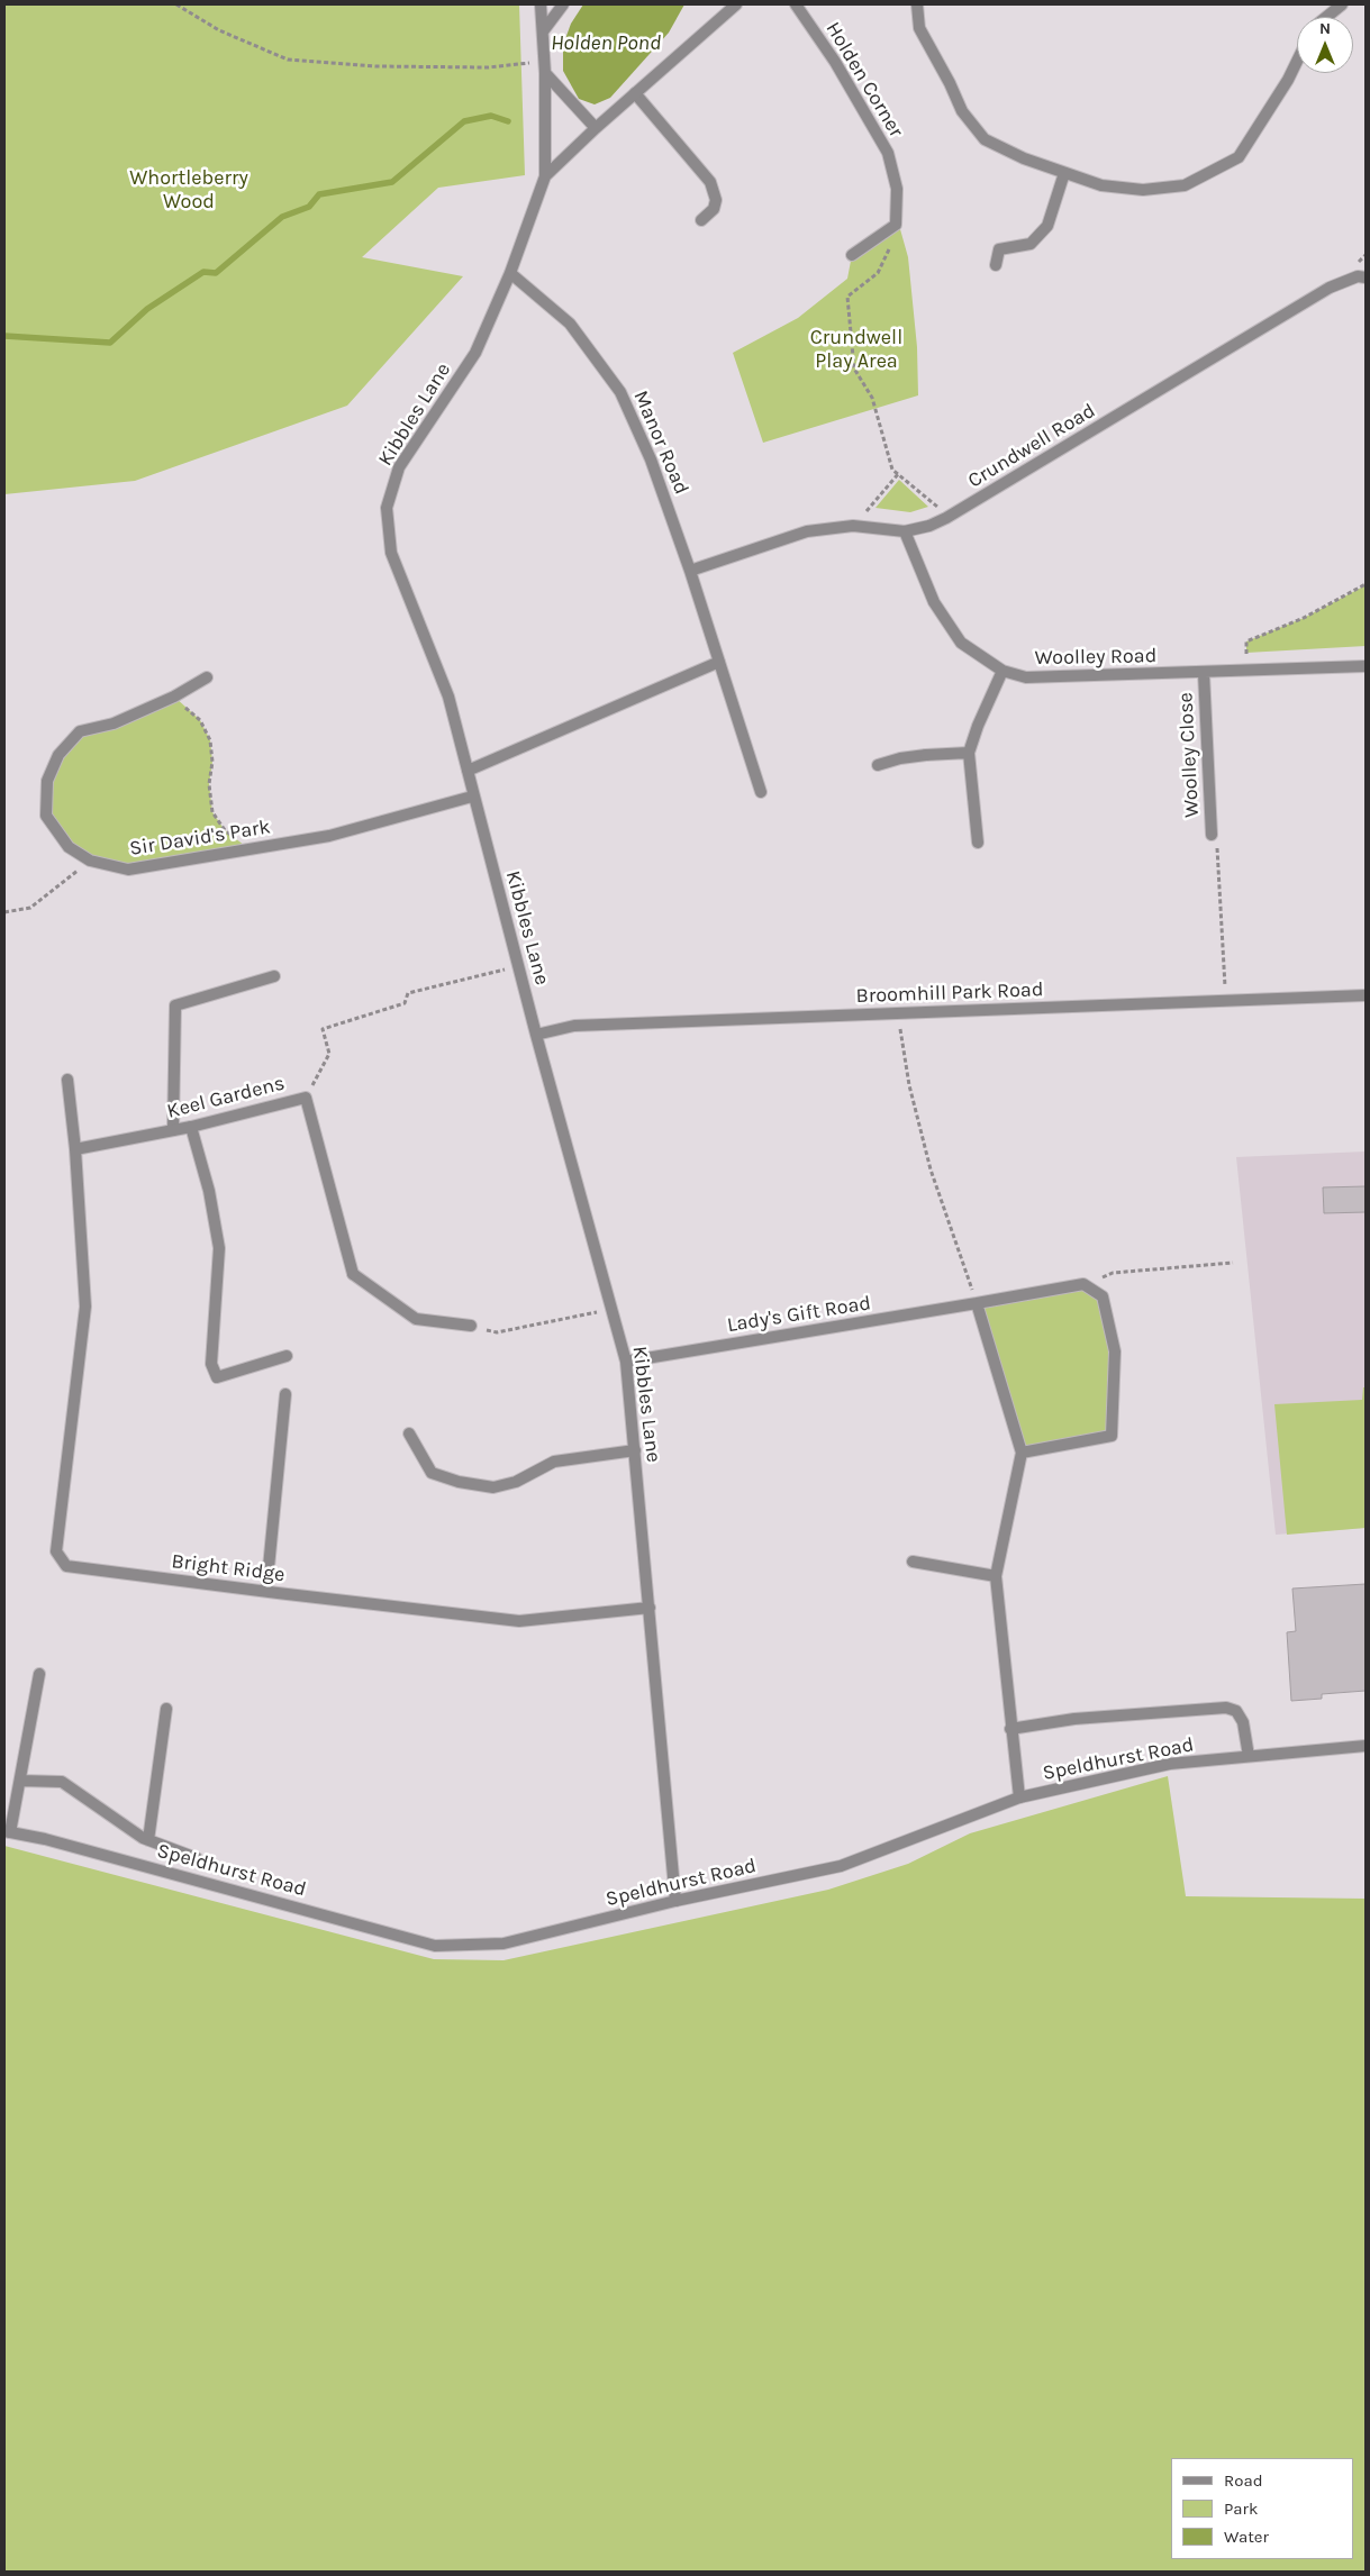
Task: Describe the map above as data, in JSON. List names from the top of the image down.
{
  "streets": {
    "street": [
      "Holden Corner",
      "Kibbles Lane",
      "Manor Road",
      "Crundwell Road",
      "Woolley Road",
      "Woolley Close",
      "Sir David's Park",
      "Broomhill Park Road",
      "Keel Gardens",
      "Lady's Gift Road",
      "Bright Ridge",
      "Speldhurst Road"
    ]
  },
  "crossings": [
    ["Kibbles Lane", "Manor Road"],
    ["Kibbles Lane", "Sir David's Park"],
    ["Kibbles Lane", "Broomhill Park Road"],
    ["Kibbles Lane", "Lady's Gift Road"],
    ["Kibbles Lane", "Bright Ridge"],
    ["Kibbles Lane", "Speldhurst Road"],
    ["Manor Road", "Crundwell Road"],
    ["Crundwell Road", "Woolley Road"],
    ["Woolley Road", "Woolley Close"],
    ["Keel Gardens", "Bright Ridge"]
  ],
  "water": ["Holden Pond"],
  "parks": ["Whortleberry Wood", "Crundwell Play Area"],
  "legend": ["Road", "Park", "Water"],
  "north": "top"
}
